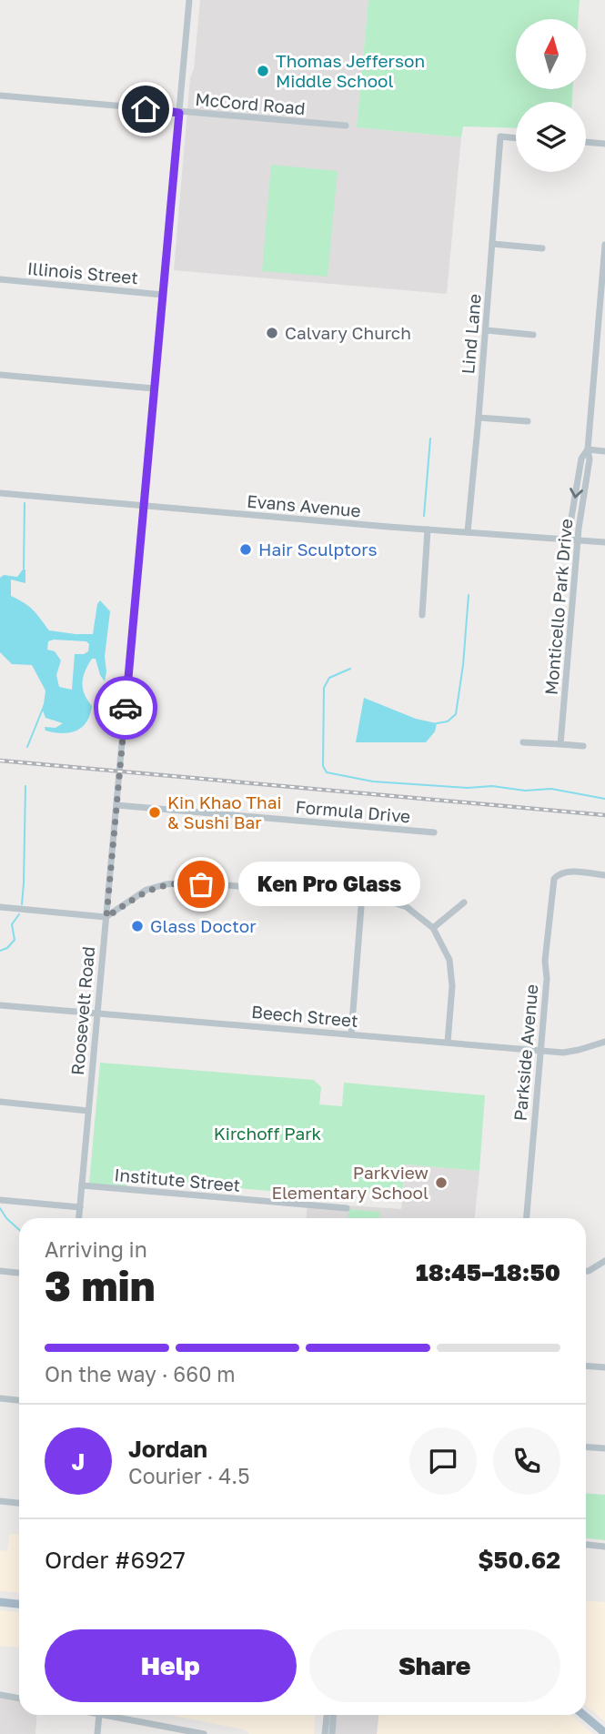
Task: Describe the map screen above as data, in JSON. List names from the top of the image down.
{
  "streets": {
    "street": [
      "McCord Road",
      "Illinois Street",
      "Lind Lane",
      "Evans Avenue",
      "Monticello Park Drive",
      "Formula Drive",
      "Roosevelt Road",
      "Beech Street",
      "Parkside Avenue",
      "Institute Street"
    ]
  },
  "crossings": [
    ["McCord Road", "Roosevelt Road"],
    ["Illinois Street", "Roosevelt Road"],
    ["Lind Lane", "Evans Avenue"],
    ["Evans Avenue", "Monticello Park Drive"],
    ["Evans Avenue", "Roosevelt Road"],
    ["Formula Drive", "Roosevelt Road"],
    ["Roosevelt Road", "Beech Street"],
    ["Roosevelt Road", "Institute Street"],
    ["Beech Street", "Parkside Avenue"]
  ],
  "parks": ["Kirchoff Park"],
  "places": [
    "Thomas Jefferson Middle School",
    "Calvary Church",
    "Hair Sculptors",
    "Kin Khao Thai & Sushi Bar",
    "Ken Pro Glass",
    "Glass Doctor",
    "Parkview Elementary School"
  ],
  "north": "top",
  "page": {
    "bubble": "Ken Pro Glass",
    "heading": ["3 min", "Arriving in", "18:45–18:50"],
    "panel": [
      "Jordan",
      "Courier · 4.5",
      "Order #6927",
      "$50.62"
    ],
    "bar": "On the way · 660 m",
    "round": "J",
    "buttons": ["Help", "Share"]
  }
}
